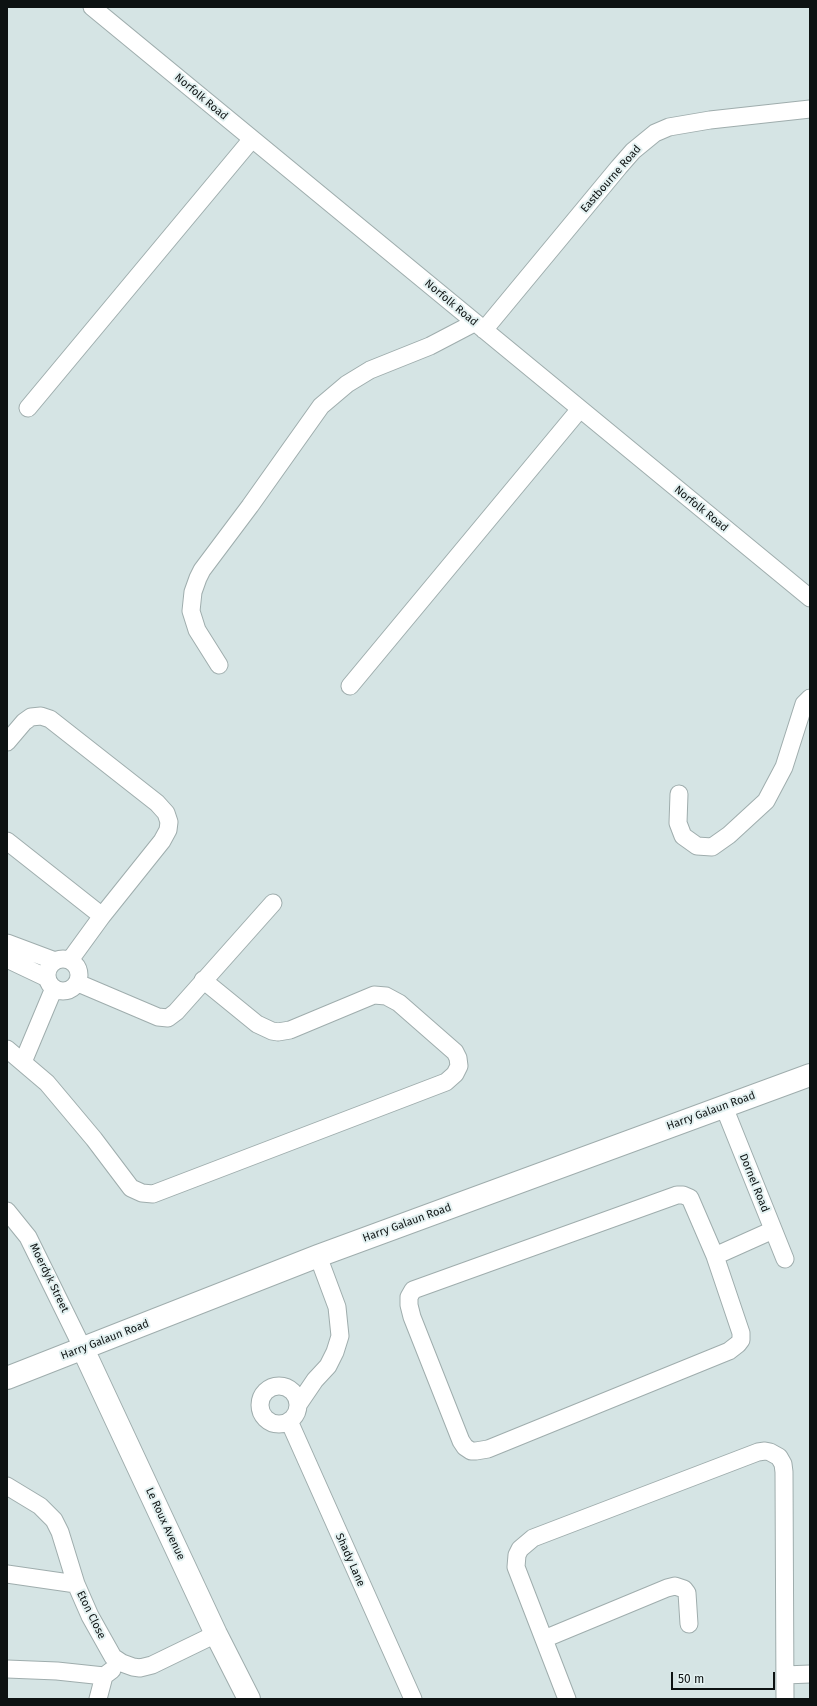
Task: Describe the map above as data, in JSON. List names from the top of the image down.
{
  "streets": {
    "main road": ["Harry Galaun Road", "Le Roux Avenue"],
    "street": [
      "Norfolk Road",
      "Eastbourne Road",
      "Dornel Road",
      "Moerdyk Street",
      "Shady Lane",
      "Eton Close"
    ]
  },
  "crossings": [
    ["Norfolk Road", "Eastbourne Road"],
    ["Harry Galaun Road", "Dornel Road"],
    ["Harry Galaun Road", "Moerdyk Street"],
    ["Harry Galaun Road", "Le Roux Avenue"],
    ["Moerdyk Street", "Le Roux Avenue"]
  ],
  "scale_bar": "50 m"
}
